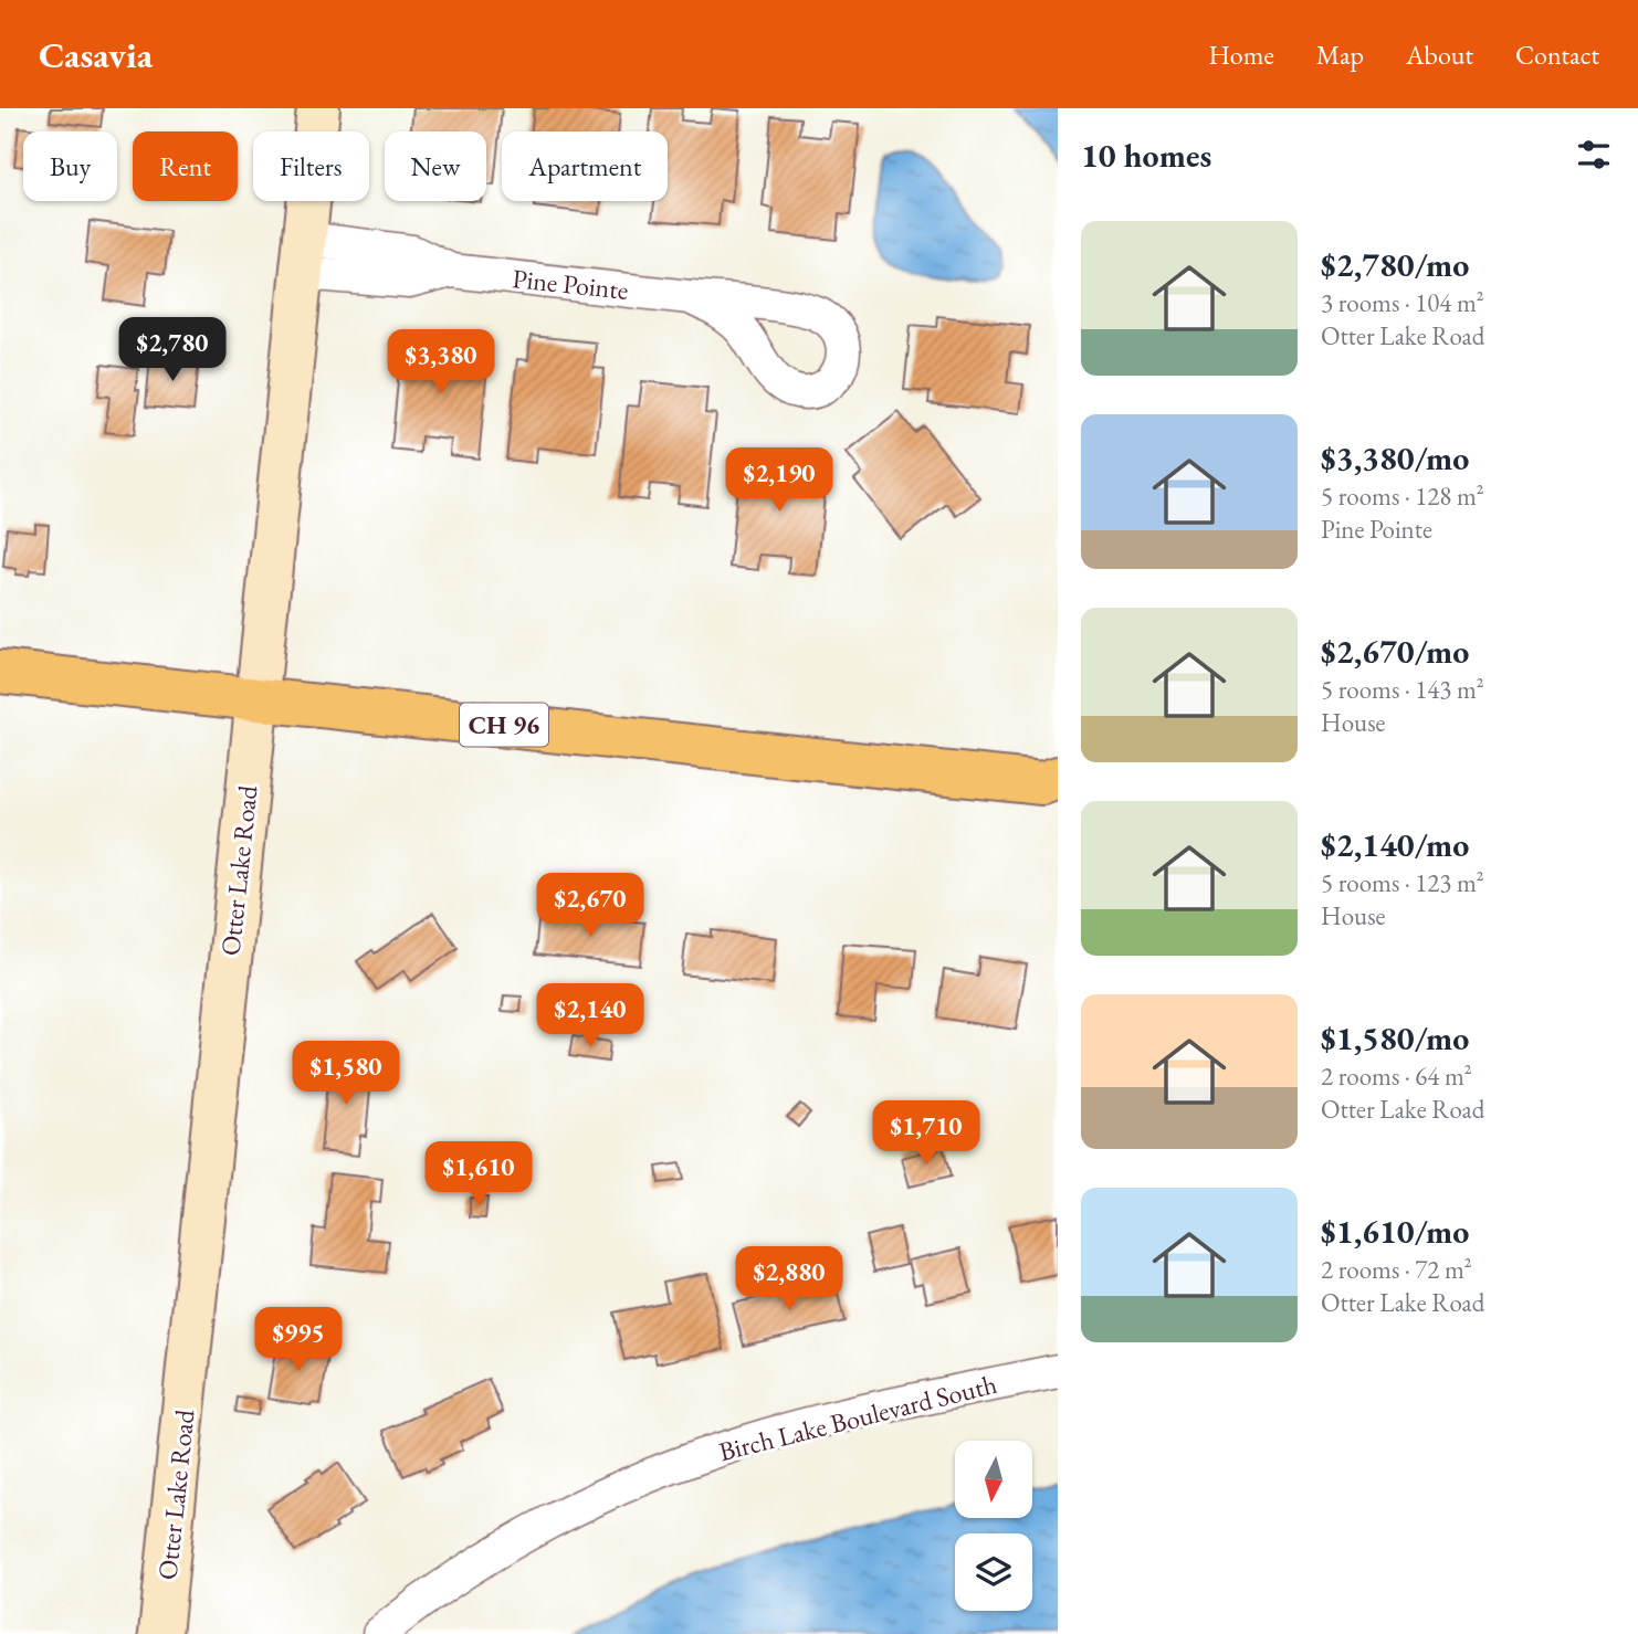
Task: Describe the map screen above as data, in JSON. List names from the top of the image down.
{
  "streets": {
    "main road": ["CH 96"],
    "street": ["Pine Pointe", "Otter Lake Road", "Birch Lake Boulevard South"]
  },
  "crossings": [
    ["Pine Pointe", "Otter Lake Road"],
    ["CH 96", "Otter Lake Road"]
  ],
  "north": "bottom",
  "page": {
    "header": "Casavia",
    "nav": [
      "Home",
      "Map",
      "About",
      "Contact"
    ],
    "heading": "10 homes",
    "chip": [
      "Buy",
      "Rent",
      "Filters",
      "New",
      "Apartment"
    ],
    "list": [
      {
        "name": "$2,780/mo",
        "note": "3 rooms · 104 m² · Otter Lake Road"
      },
      {
        "name": "$3,380/mo",
        "note": "5 rooms · 128 m² · Pine Pointe"
      },
      {
        "name": "$2,670/mo",
        "note": "5 rooms · 143 m² · House"
      },
      {
        "name": "$2,140/mo",
        "note": "5 rooms · 123 m² · House"
      },
      {
        "name": "$1,580/mo",
        "note": "2 rooms · 64 m² · Otter Lake Road"
      },
      {
        "name": "$1,610/mo",
        "note": "2 rooms · 72 m² · Otter Lake Road"
      }
    ],
    "price": [
      "$2,780",
      "$3,380",
      "$2,190",
      "$2,670",
      "$2,140",
      "$1,580",
      "$1,710",
      "$1,610",
      "$2,880",
      "$995"
    ]
  }
}
